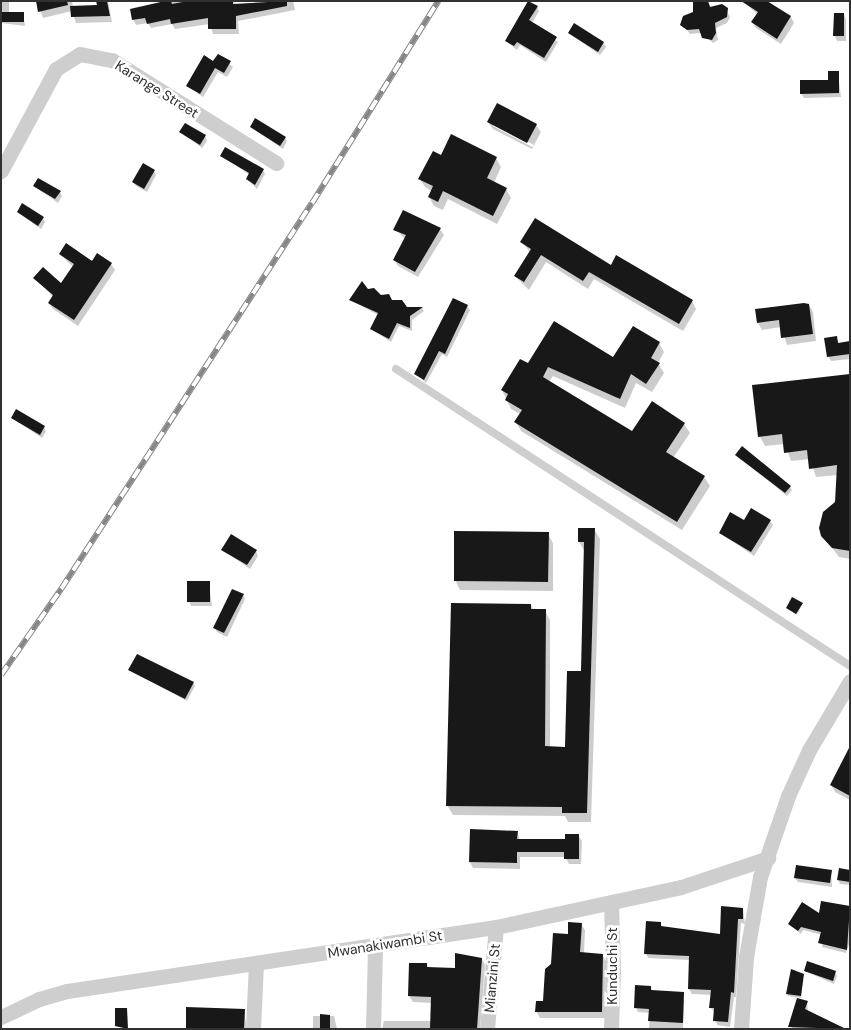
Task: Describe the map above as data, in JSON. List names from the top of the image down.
{
  "streets": {
    "street": [
      "Karange Street",
      "Mwanakiwambi St",
      "Kunduchi St",
      "Mianzini St"
    ]
  },
  "crossings": [
    ["Mwanakiwambi St", "Kunduchi St"],
    ["Mwanakiwambi St", "Mianzini St"]
  ]
}
